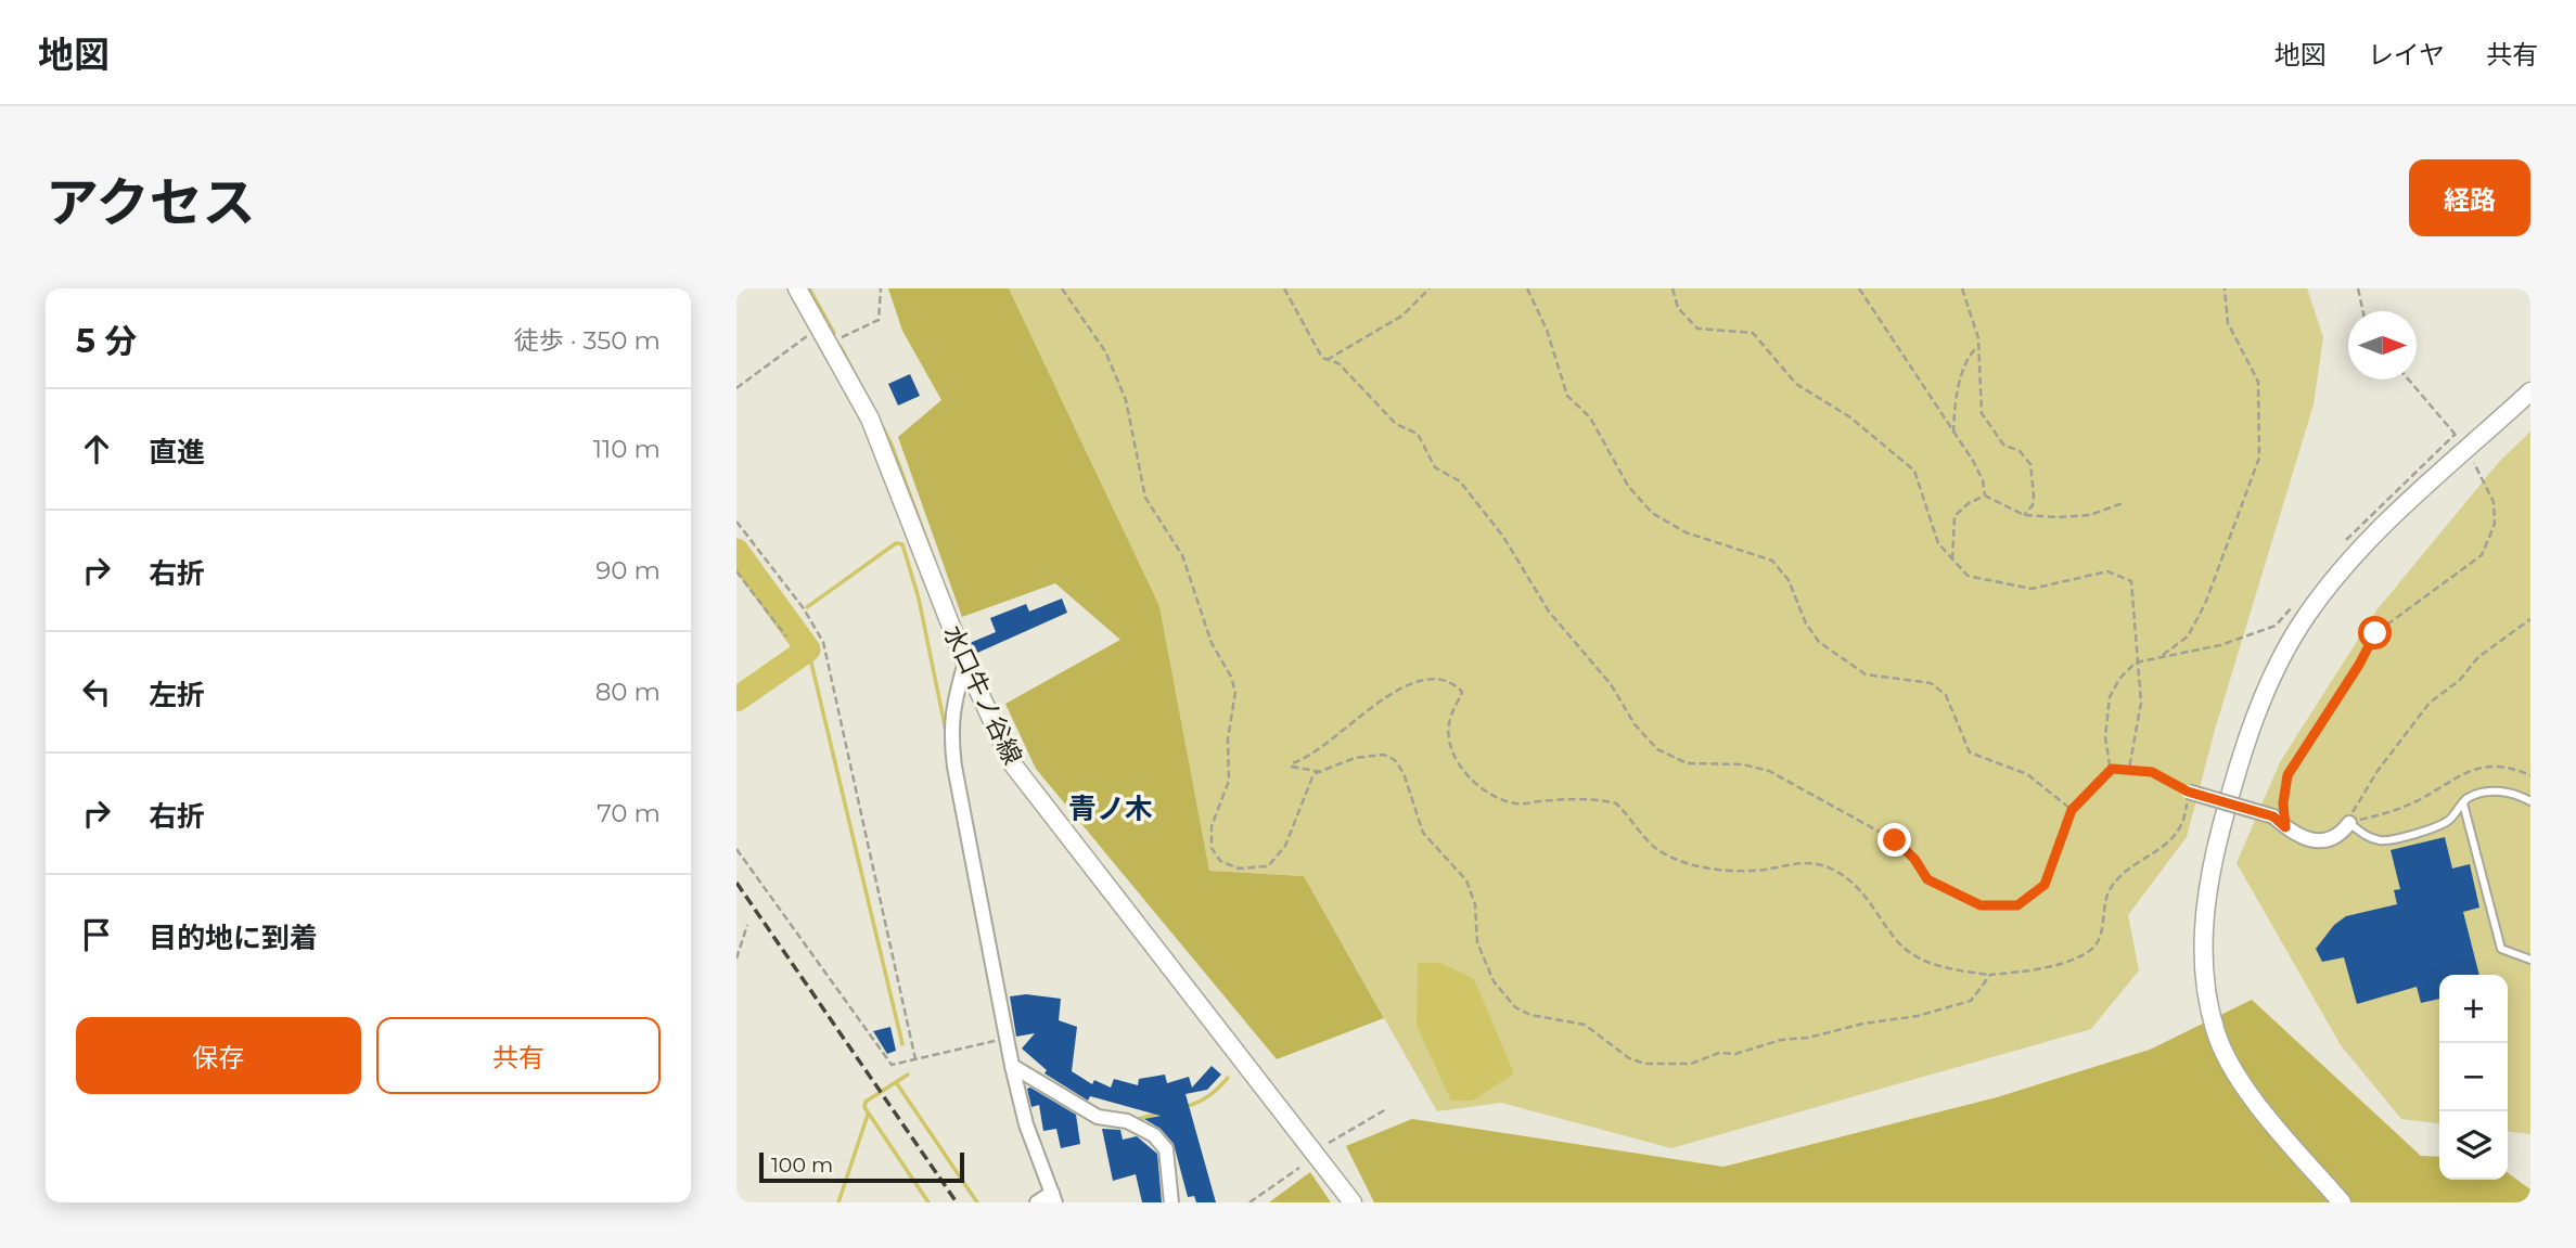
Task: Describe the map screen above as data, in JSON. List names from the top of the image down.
{
  "streets": {
    "main road": ["水口牛ノ谷線"]
  },
  "districts": ["青ノ木"],
  "scale_bar": "100 m",
  "north": "right",
  "page": {
    "header": "地図",
    "nav": ["地図", "レイヤ", "共有"],
    "title": "アクセス",
    "buttons": [
      "経路",
      ["保存", "共有"]
    ],
    "heading": ["5 分", "徒歩 · 350 m"],
    "list": [
      ["直進", "110 m"],
      ["右折", "90 m"],
      ["左折", "80 m"],
      ["右折", "70 m"],
      "目的地に到着"
    ],
    "map_buttons": ["+", "−"],
    "scale": "100 m"
  }
}
